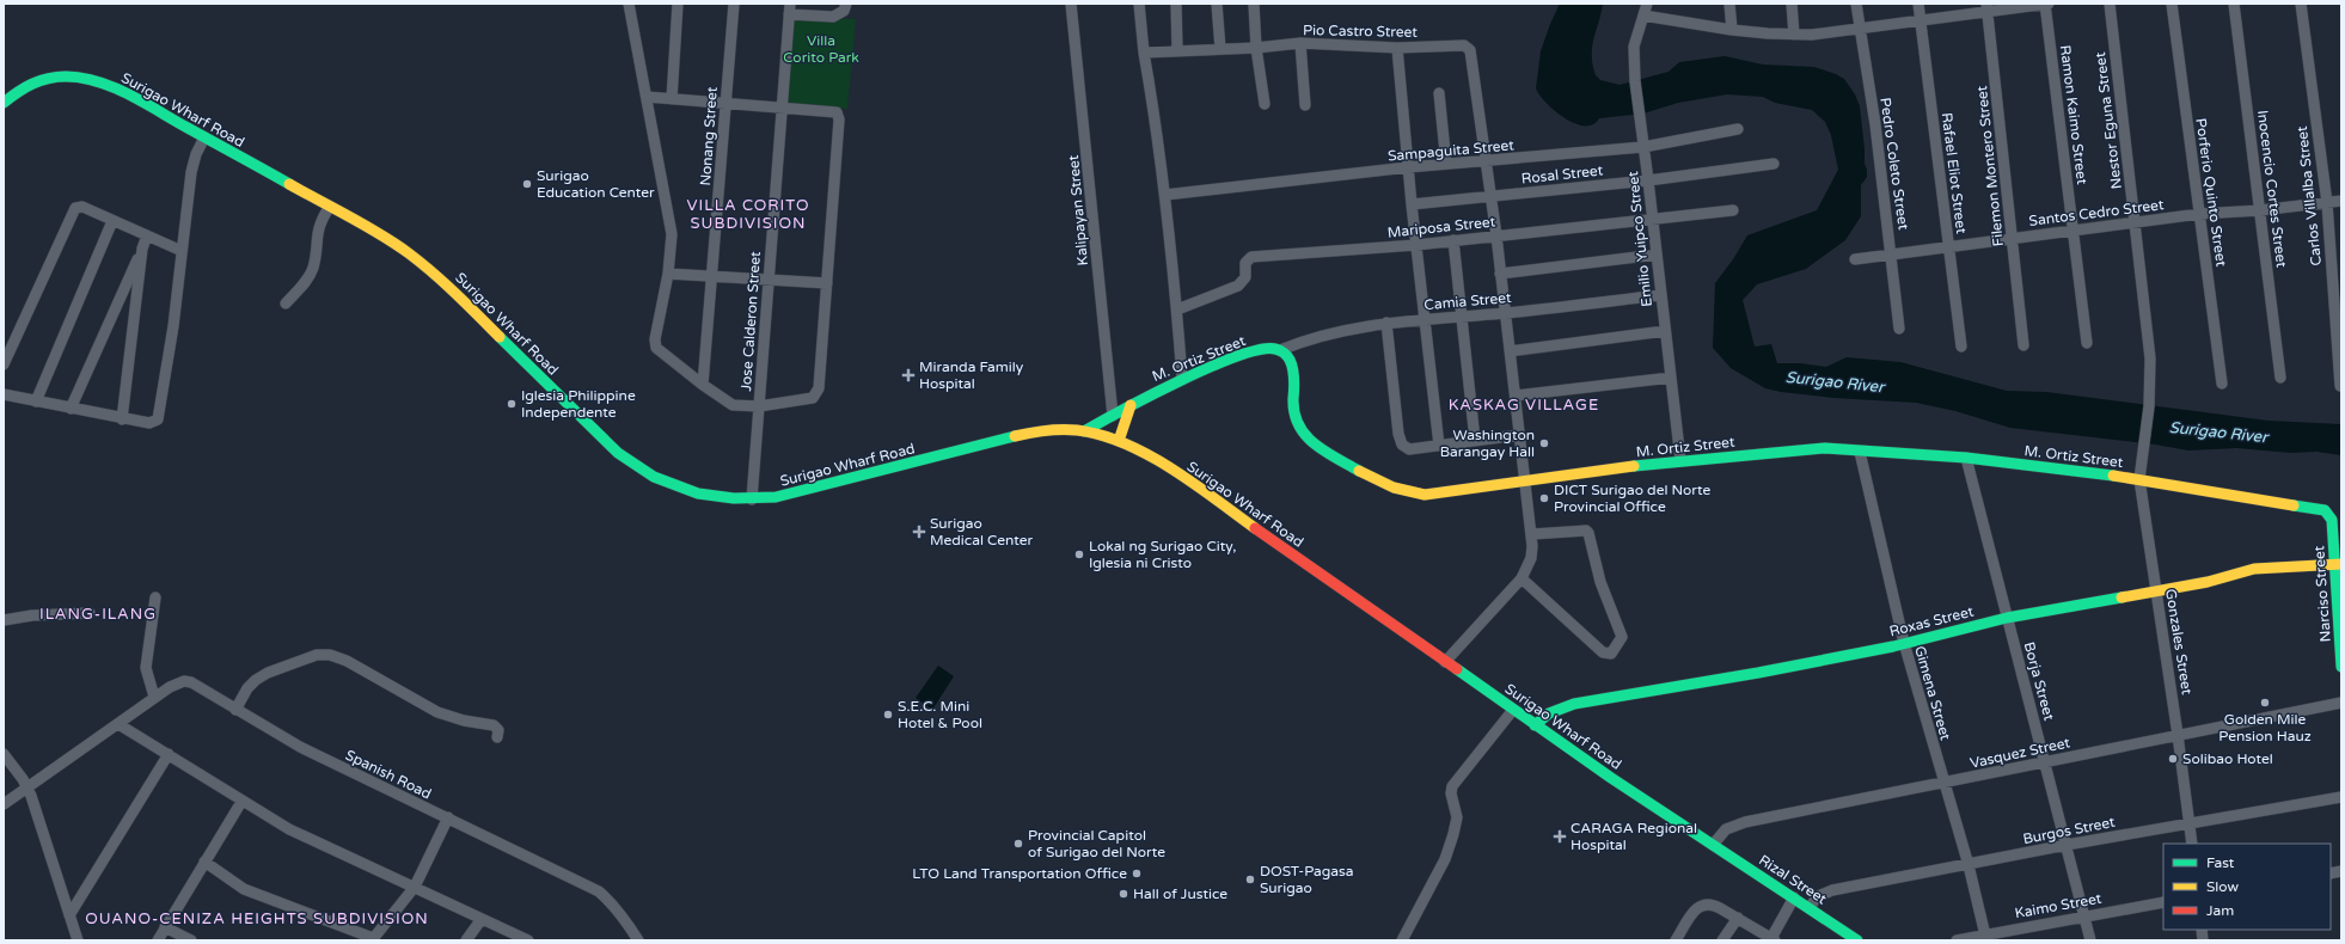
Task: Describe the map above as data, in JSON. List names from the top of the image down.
{
  "streets": {
    "street": [
      "Pio Castro Street",
      "Surigao Wharf Road",
      "Ramon Kaimo Street",
      "Nestor Eguna Street",
      "Nonang Street",
      "Sampaguita Street",
      "Pedro Coleto Street",
      "Filemon Montero Street",
      "Rafael Eliot Street",
      "Rosal Street",
      "Inocencio Cortes Street",
      "Porferio Quinto Street",
      "Carlos Villalba Street",
      "Kalipayan Street",
      "Santos Cedro Street",
      "Mariposa Street",
      "Emilio Yuipco Street",
      "Camia Street",
      "Jose Calderon Street",
      "M. Ortiz Street",
      "Narciso Street",
      "Roxas Street",
      "Gonzales Street",
      "Borja Street",
      "Gimena Street",
      "Vasquez Street",
      "Spanish Road",
      "Burgos Street",
      "Rizal Street",
      "Kaimo Street"
    ]
  },
  "crossings": [
    ["Pio Castro Street", "Surigao Wharf Road"],
    ["Pio Castro Street", "Sampaguita Street"],
    ["Pio Castro Street", "Rosal Street"],
    ["Pio Castro Street", "Mariposa Street"],
    ["Pio Castro Street", "Camia Street"],
    ["Pio Castro Street", "M. Ortiz Street"],
    ["Surigao Wharf Road", "Jose Calderon Street"],
    ["Surigao Wharf Road", "M. Ortiz Street"],
    ["Surigao Wharf Road", "Roxas Street"],
    ["Surigao Wharf Road", "Vasquez Street"],
    ["Surigao Wharf Road", "Rizal Street"],
    ["Ramon Kaimo Street", "Santos Cedro Street"],
    ["Nestor Eguna Street", "Santos Cedro Street"],
    ["Nestor Eguna Street", "Gonzales Street"],
    ["Sampaguita Street", "Emilio Yuipco Street"],
    ["Pedro Coleto Street", "Santos Cedro Street"],
    ["Filemon Montero Street", "Santos Cedro Street"],
    ["Rafael Eliot Street", "Santos Cedro Street"],
    ["Rosal Street", "Emilio Yuipco Street"],
    ["Inocencio Cortes Street", "Santos Cedro Street"],
    ["Porferio Quinto Street", "Santos Cedro Street"],
    ["Carlos Villalba Street", "Santos Cedro Street"],
    ["Kalipayan Street", "M. Ortiz Street"],
    ["Mariposa Street", "Emilio Yuipco Street"],
    ["Emilio Yuipco Street", "Camia Street"],
    ["Emilio Yuipco Street", "M. Ortiz Street"],
    ["Camia Street", "M. Ortiz Street"],
    ["M. Ortiz Street", "Narciso Street"],
    ["M. Ortiz Street", "Gonzales Street"],
    ["M. Ortiz Street", "Borja Street"],
    ["M. Ortiz Street", "Gimena Street"],
    ["Narciso Street", "Roxas Street"],
    ["Roxas Street", "Gonzales Street"],
    ["Roxas Street", "Borja Street"],
    ["Roxas Street", "Gimena Street"],
    ["Gonzales Street", "Vasquez Street"],
    ["Gonzales Street", "Burgos Street"],
    ["Borja Street", "Vasquez Street"],
    ["Borja Street", "Burgos Street"],
    ["Borja Street", "Kaimo Street"],
    ["Gimena Street", "Vasquez Street"],
    ["Gimena Street", "Burgos Street"],
    ["Gimena Street", "Kaimo Street"],
    ["Vasquez Street", "Rizal Street"],
    ["Burgos Street", "Rizal Street"]
  ],
  "districts": [
    "VILLA CORITO SUBDIVISION",
    "KASKAG VILLAGE",
    "ILANG-ILANG",
    "OUANO-CENIZA HEIGHTS SUBDIVISION"
  ],
  "water": ["Surigao River"],
  "parks": ["Villa Corito Park"],
  "places": {
    "other": [
      "Surigao Education Center",
      "Iglesia Philippine Independente",
      "Washington Barangay Hall",
      "DICT Surigao del Norte Provincial Office",
      "Lokal ng Surigao City, Iglesia ni Cristo",
      "Golden Mile Pension Hauz",
      "S.E.C. Mini Hotel & Pool",
      "Solibao Hotel",
      "Provincial Capitol of Surigao del Norte",
      "LTO Land Transportation Office",
      "DOST-Pagasa Surigao",
      "Hall of Justice"
    ],
    "health": ["Miranda Family Hospital", "Surigao Medical Center", "CARAGA Regional Hospital"]
  },
  "legend": ["Fast", "Slow", "Jam"]
}
